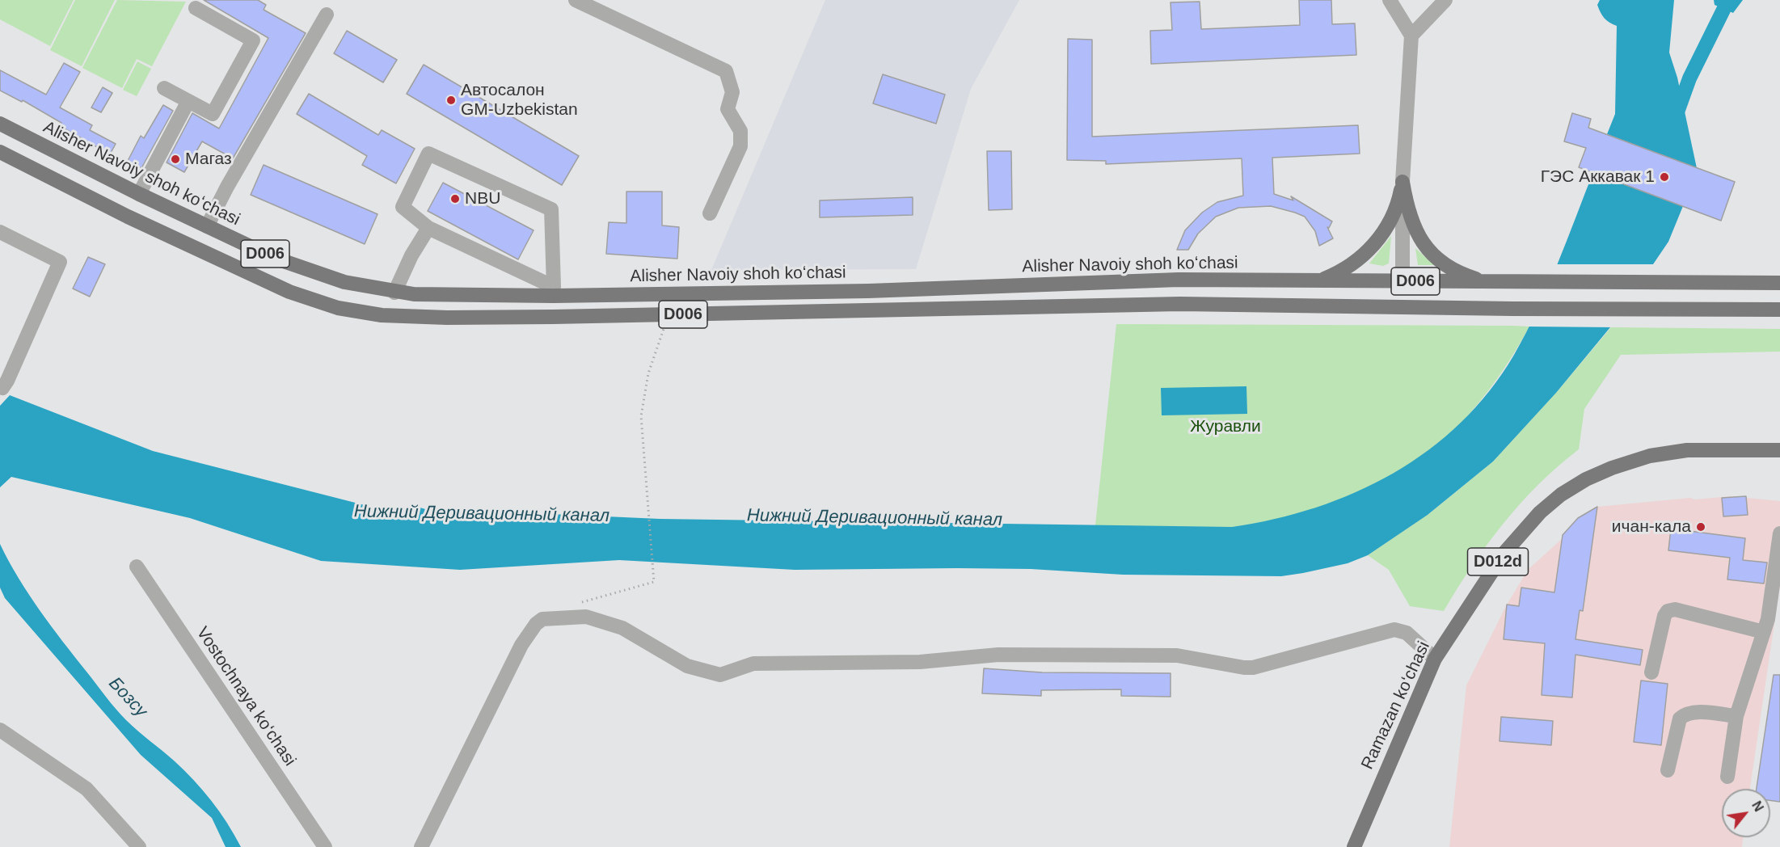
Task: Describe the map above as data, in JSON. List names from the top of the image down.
{
  "streets": {
    "main road": [
      "Alisher Navoiy shoh koʻchasi",
      "D006",
      "D012d",
      "Ramazan ko‘chasi"
    ],
    "street": ["Vostochnaya ko‘chasi"]
  },
  "crossings": [
    ["D012d", "Ramazan ko‘chasi"]
  ],
  "water": ["Нижний Деривационный канал", "Бозсу"],
  "parks": ["Журавли"],
  "places": [
    "Автосалон GM-Uzbekistan",
    "Магаз",
    "ГЭС Аккавак 1",
    "NBU",
    "ичан-кала"
  ],
  "north": "top right"
}
